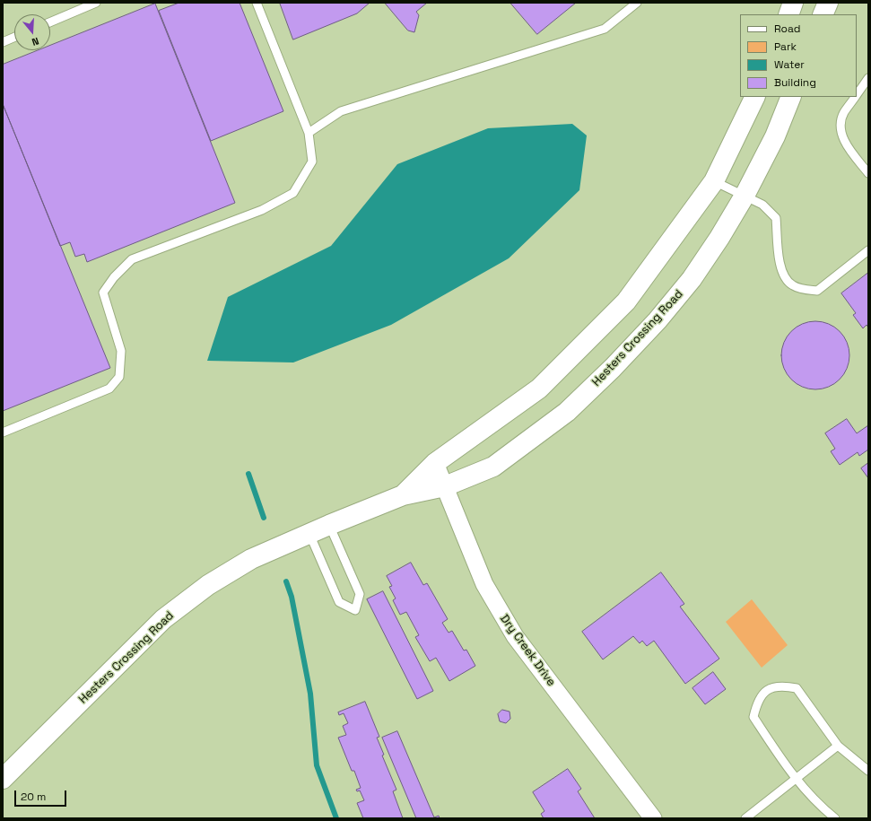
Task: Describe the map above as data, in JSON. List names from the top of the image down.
{
  "streets": {
    "street": ["Hesters Crossing Road", "Dry Creek Drive"]
  },
  "crossings": [
    ["Hesters Crossing Road", "Dry Creek Drive"]
  ],
  "legend": [
    "Road",
    "Park",
    "Water",
    "Building"
  ],
  "scale_bar": "20 m",
  "north": "bottom"
}
